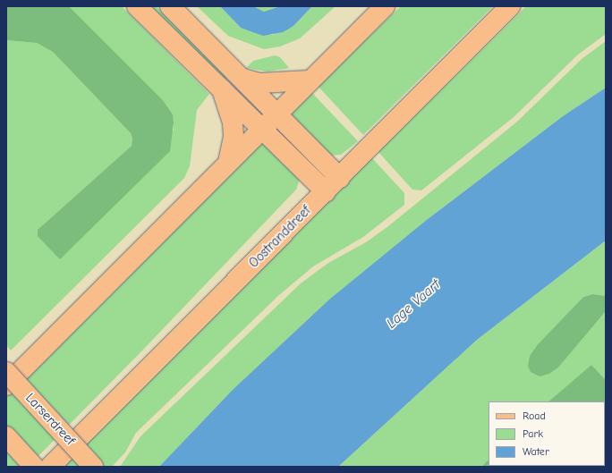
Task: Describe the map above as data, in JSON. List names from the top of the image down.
{
  "streets": {
    "main road": ["Oostranddreef", "Larserdreef"]
  },
  "water": ["Lage Vaart"],
  "legend": ["Road", "Park", "Water"]
}
